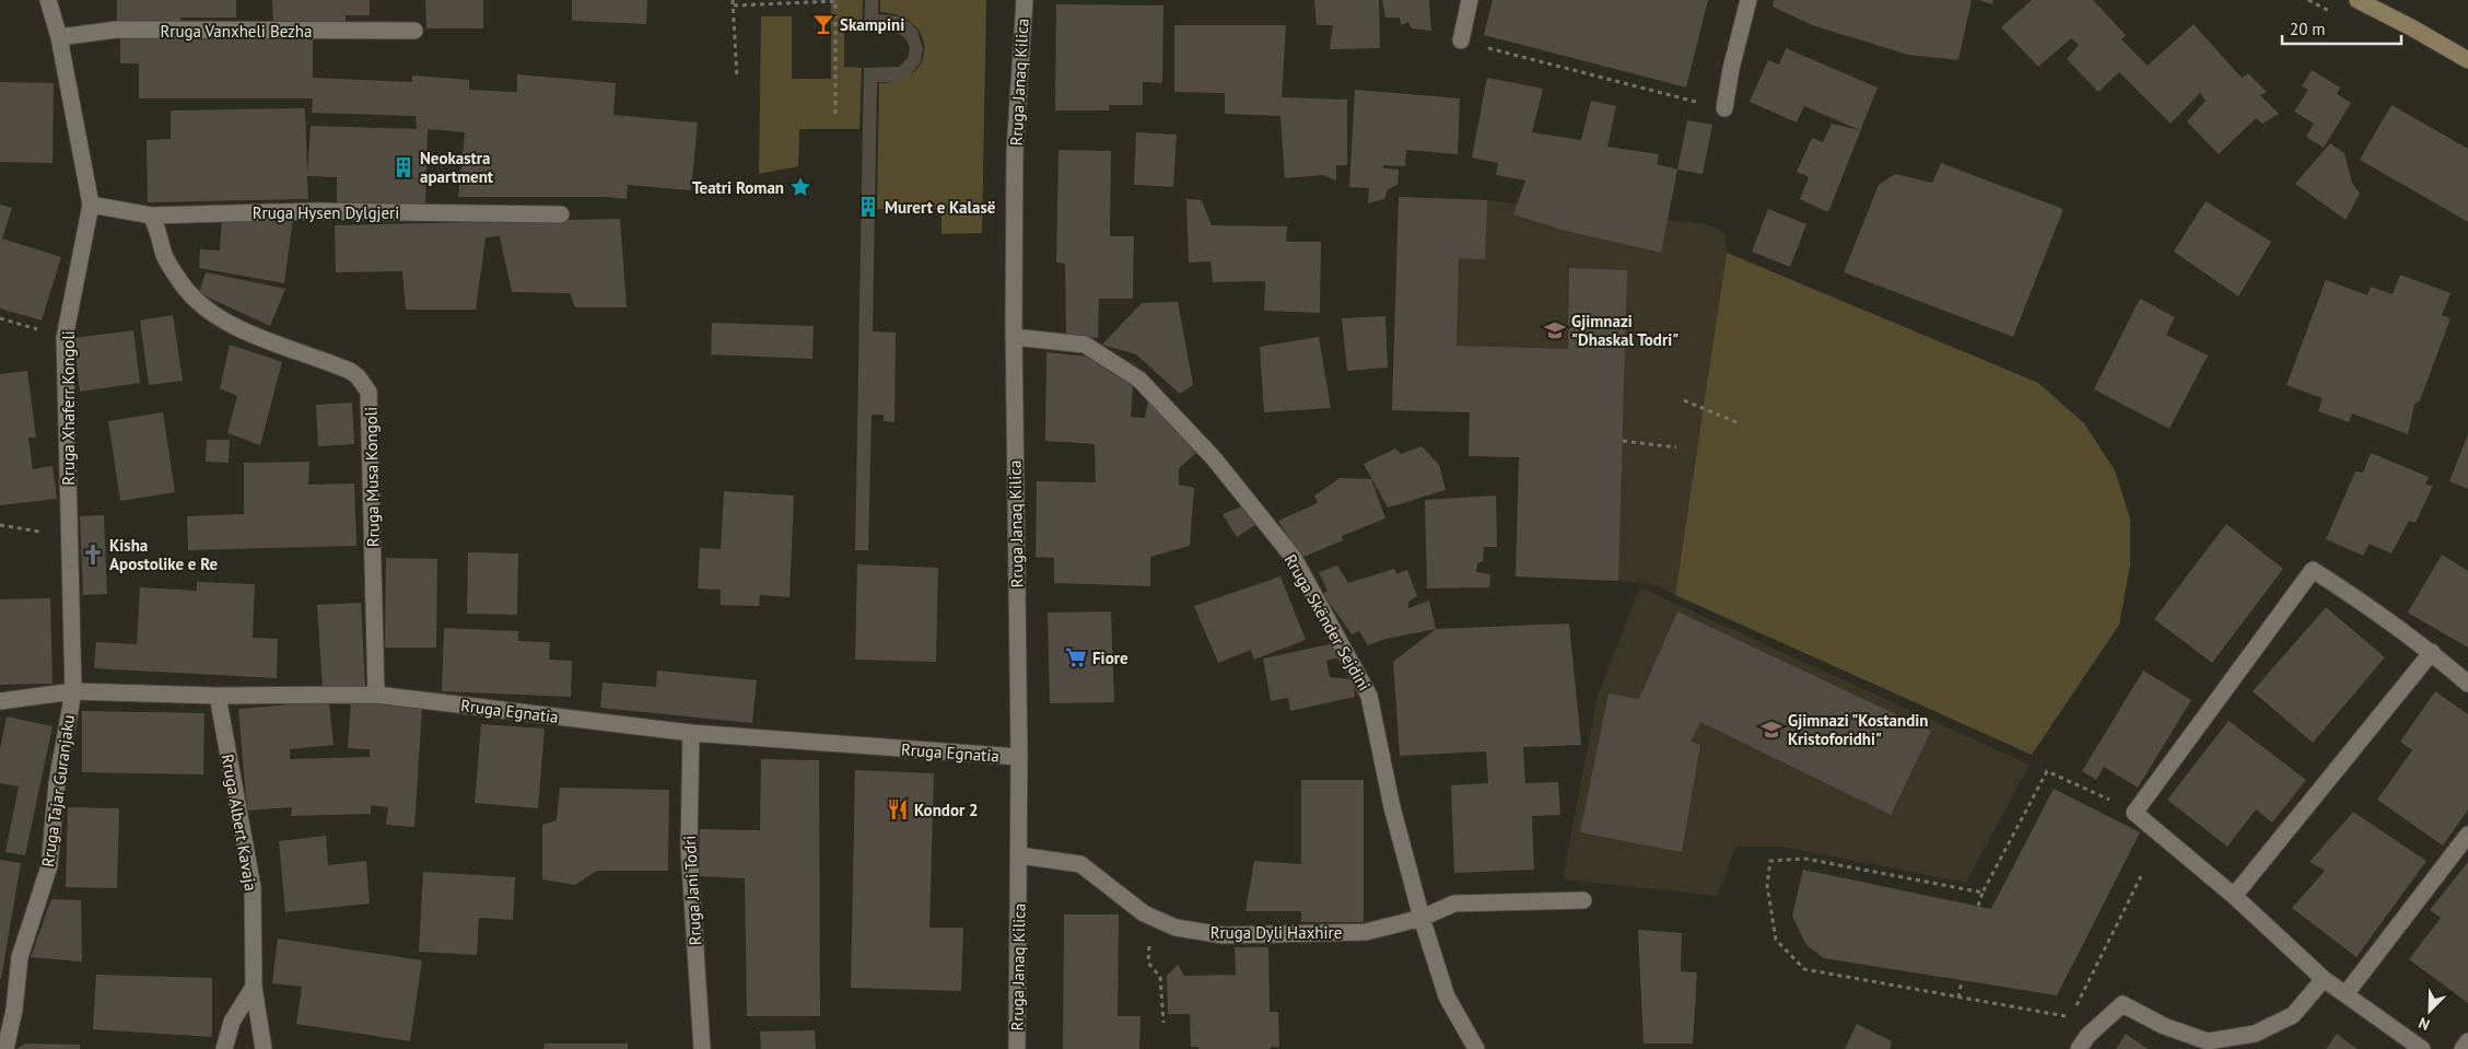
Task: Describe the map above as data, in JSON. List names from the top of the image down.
{
  "streets": {
    "street": [
      "Rruga Vanxheli Bezha",
      "Rruga Janaq Kilica",
      "Rruga Hysen Dylgjeri",
      "Rruga Xhaferr Kongoli",
      "Rruga Musa Kongoli",
      "Rruga Skënder Sejdini",
      "Rruga Egnatia",
      "Rruga Tajar Guranjaku",
      "Rruga Albert Kavaja",
      "Rruga Jani Todri",
      "Rruga Dyli Haxhire"
    ]
  },
  "crossings": [
    ["Rruga Vanxheli Bezha", "Rruga Xhaferr Kongoli"],
    ["Rruga Janaq Kilica", "Rruga Skënder Sejdini"],
    ["Rruga Janaq Kilica", "Rruga Egnatia"],
    ["Rruga Janaq Kilica", "Rruga Dyli Haxhire"],
    ["Rruga Hysen Dylgjeri", "Rruga Xhaferr Kongoli"],
    ["Rruga Hysen Dylgjeri", "Rruga Musa Kongoli"],
    ["Rruga Xhaferr Kongoli", "Rruga Egnatia"],
    ["Rruga Xhaferr Kongoli", "Rruga Tajar Guranjaku"],
    ["Rruga Musa Kongoli", "Rruga Egnatia"],
    ["Rruga Skënder Sejdini", "Rruga Dyli Haxhire"],
    ["Rruga Egnatia", "Rruga Tajar Guranjaku"],
    ["Rruga Egnatia", "Rruga Albert Kavaja"],
    ["Rruga Egnatia", "Rruga Jani Todri"]
  ],
  "places": {
    "bar": ["Skampini"],
    "building": ["Neokastra apartment", "Murert e Kalasë"],
    "place": ["Teatri Roman"],
    "school or university": ["Gjimnazi \"Dhaskal Todri\"", "Gjimnazi \"Kostandin Kristoforidhi\""],
    "church": ["Kisha Apostolike e Re"],
    "supermarket": ["Fiore"],
    "restaurant": ["Kondor 2"]
  },
  "scale_bar": "20 m",
  "north": "bottom left"
}
